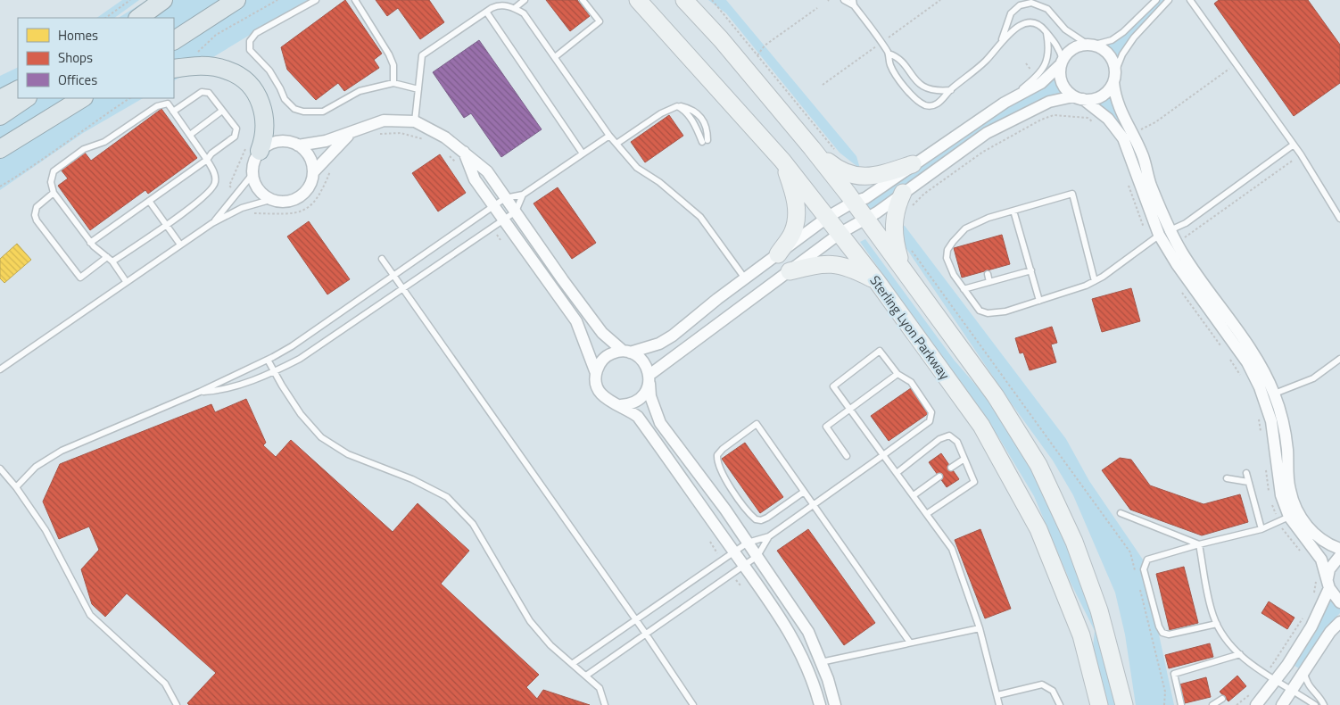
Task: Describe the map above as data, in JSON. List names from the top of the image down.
{
  "streets": {
    "main road": ["Sterling Lyon Parkway"]
  },
  "legend": ["Homes", "Shops", "Offices"]
}
